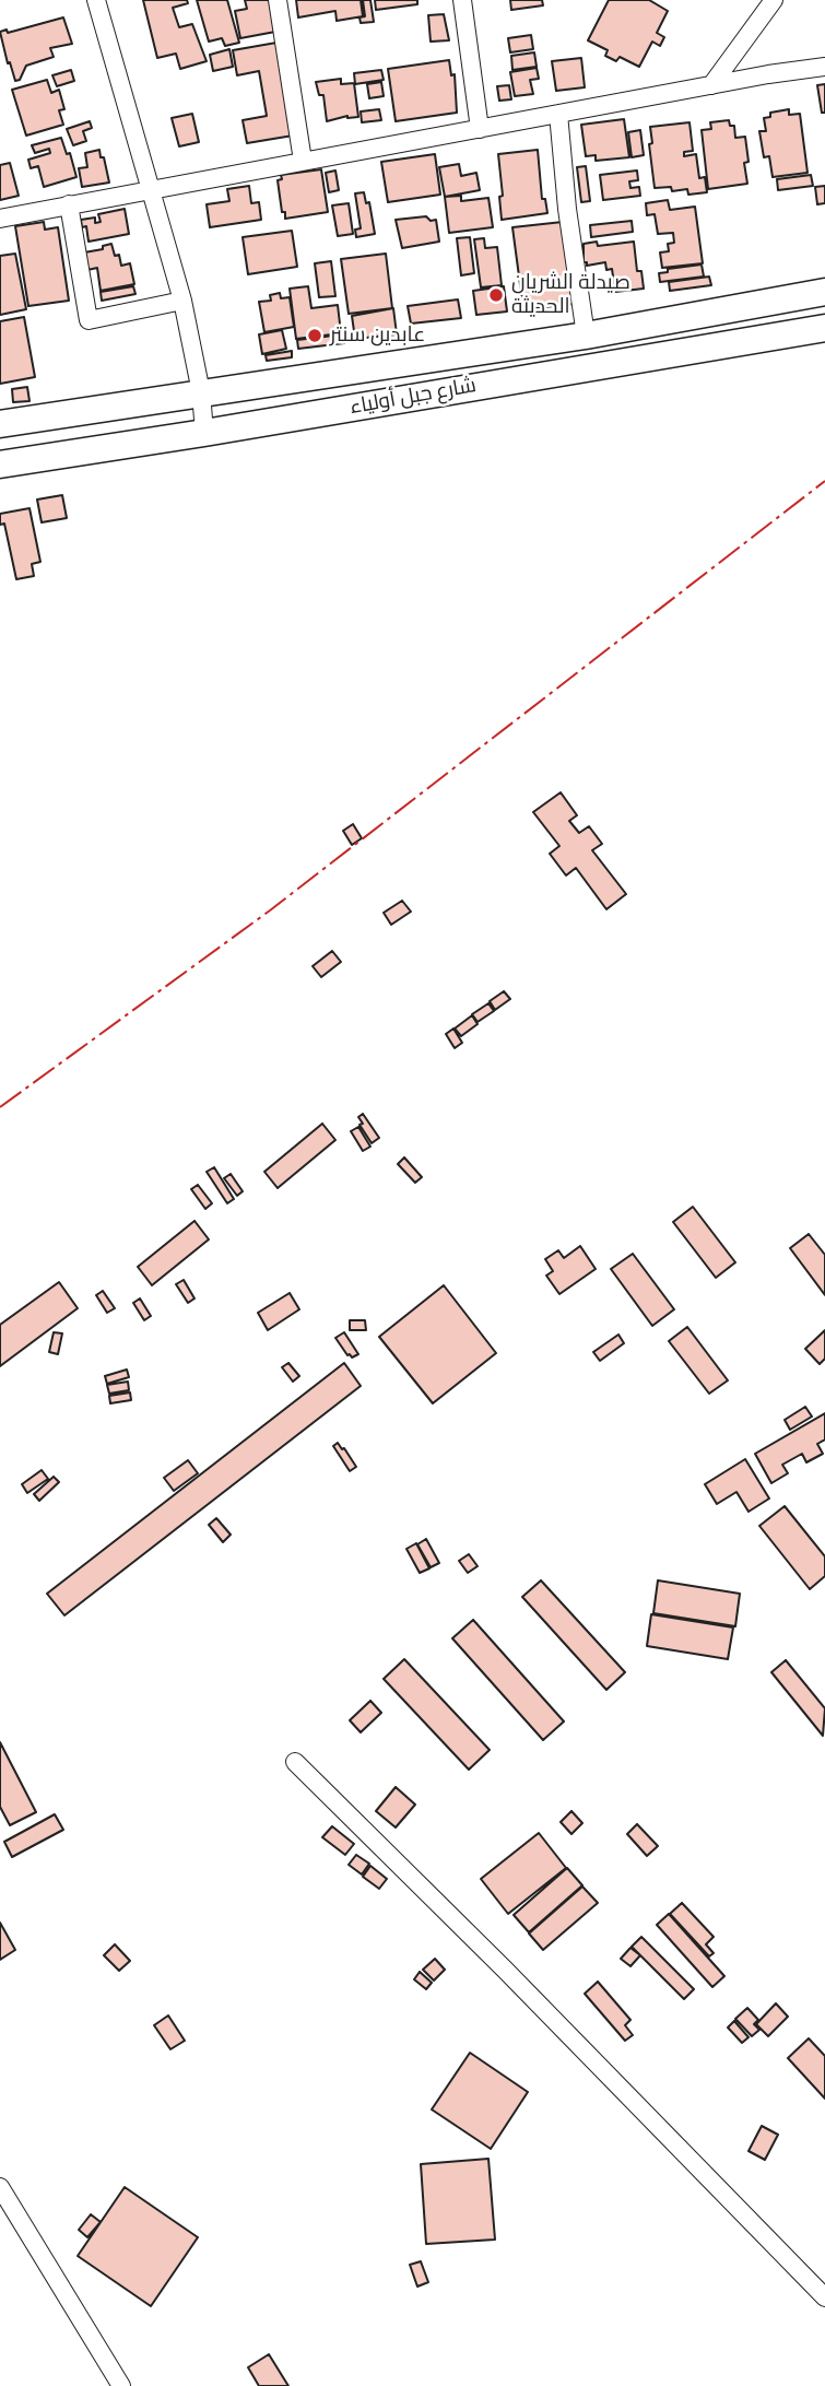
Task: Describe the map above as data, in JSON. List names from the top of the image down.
{
  "streets": {
    "main road": ["شارع جبل أولياء"]
  },
  "places": ["صيدلة الشريان الحديثة", "عابدين سنتر"]
}
